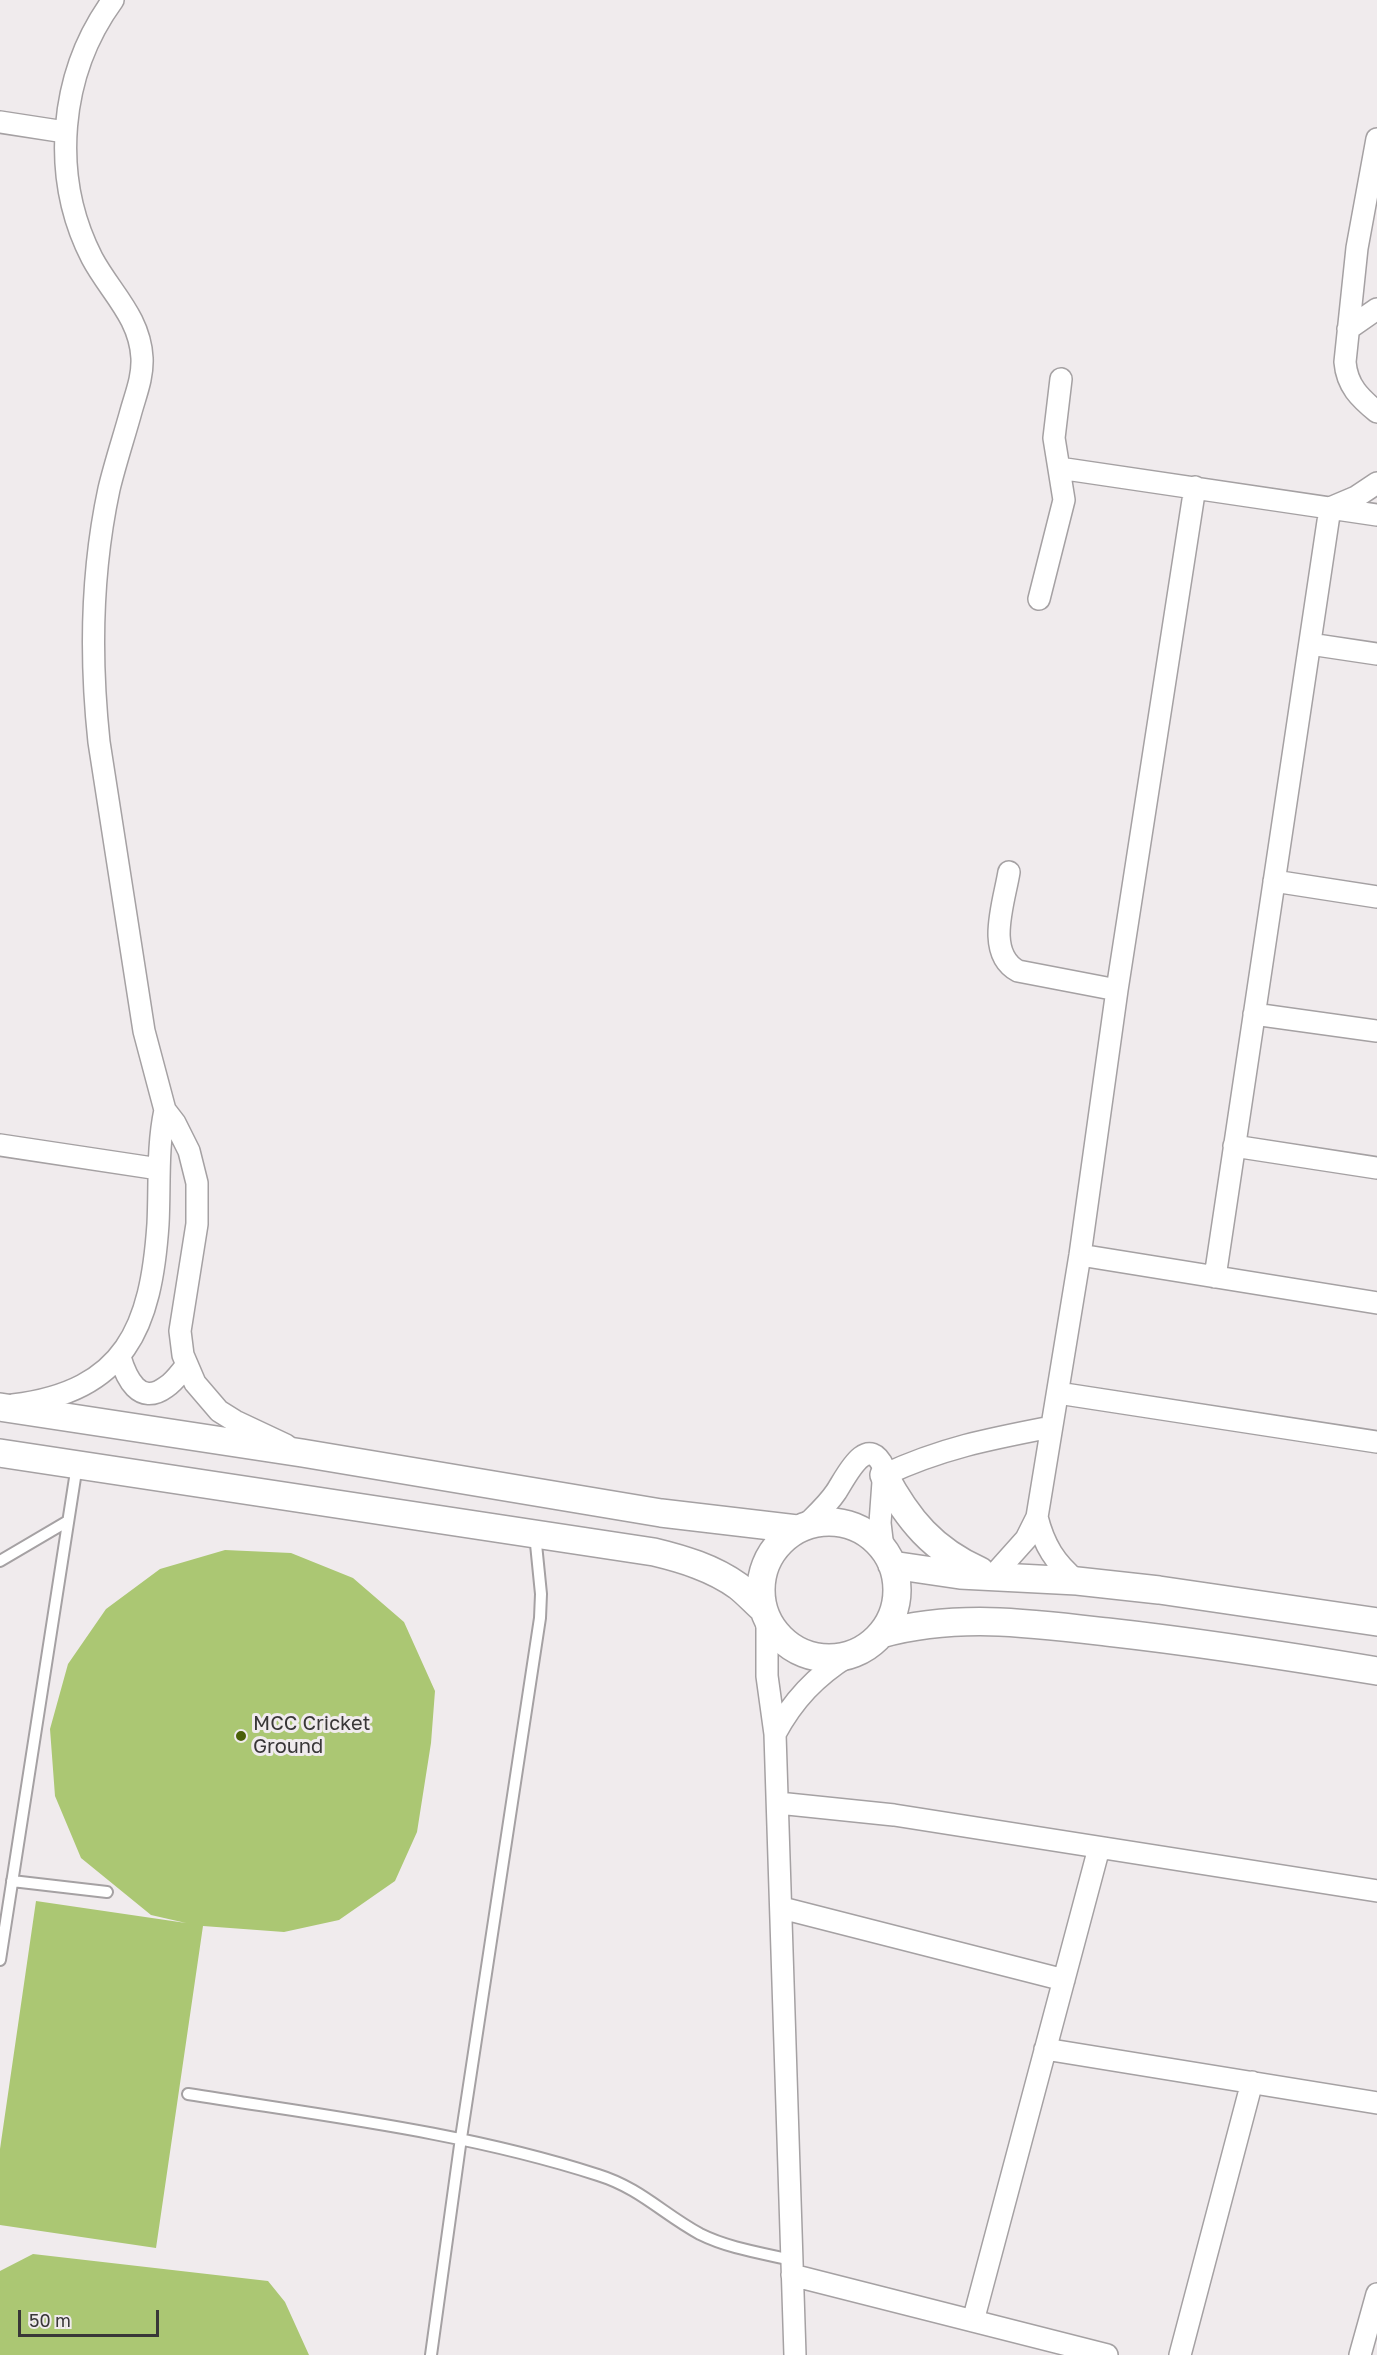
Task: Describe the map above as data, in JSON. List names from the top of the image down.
{
  "places": ["MCC Cricket Ground"],
  "scale_bar": "50 m"
}
